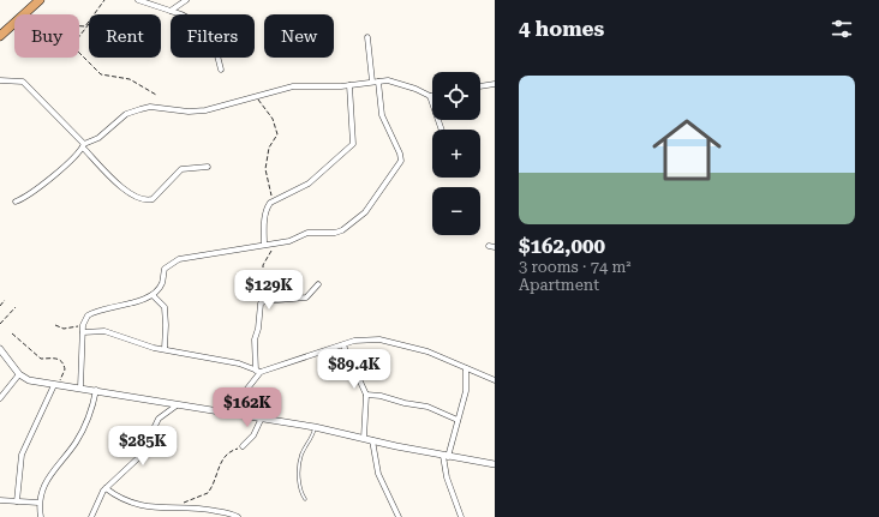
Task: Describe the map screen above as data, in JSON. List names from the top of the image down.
{
  "page": {
    "heading": "4 homes",
    "chip": [
      "Buy",
      "Rent",
      "Filters",
      "New"
    ],
    "list": [
      {
        "name": "$162,000",
        "note": "3 rooms · 74 m² · Apartment"
      }
    ],
    "map_buttons": ["+", "−"],
    "price": [
      "$129K",
      "$89.4K",
      "$162K",
      "$285K"
    ]
  }
}
